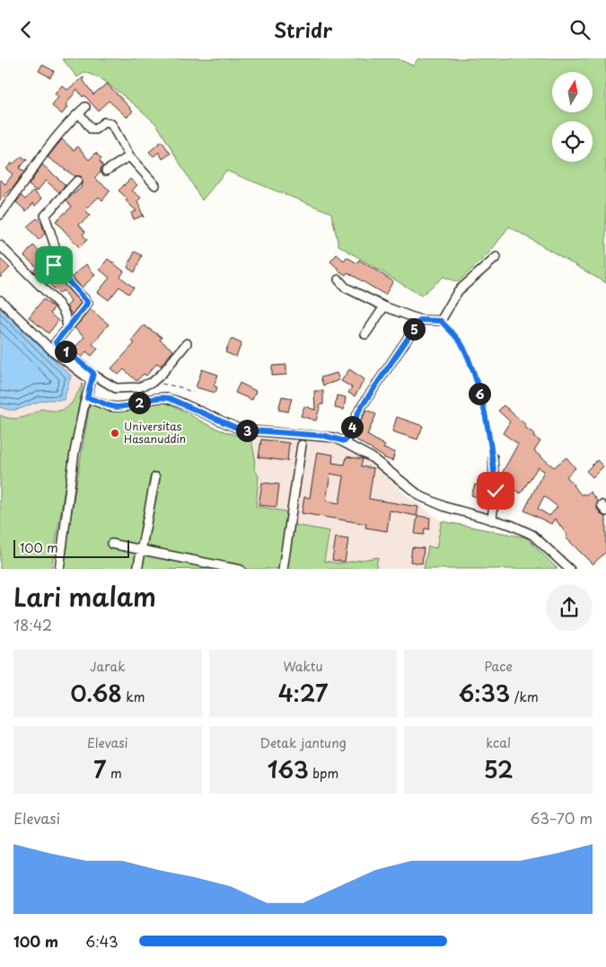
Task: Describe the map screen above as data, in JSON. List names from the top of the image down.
{
  "places": ["Universitas Hasanuddin"],
  "scale_bar": "100 m",
  "north": "top",
  "page": {
    "header": "Stridr",
    "pins": [
      "5",
      "1",
      "6",
      "2",
      "4",
      "3"
    ],
    "scale": "100 m",
    "heading": ["Lari malam", "18:42"],
    "stats": [
      ["Jarak", "0.68 km"],
      ["Waktu", "4:27"],
      ["Pace", "6:33 /km"],
      ["Elevasi", "7 m"],
      ["Detak jantung", "163 bpm"],
      ["kcal", "52"]
    ],
    "chart": ["Elevasi", "63–70 m"],
    "list": [
      {
        "name": "100 m",
        "note": "6:43"
      }
    ]
  }
}
